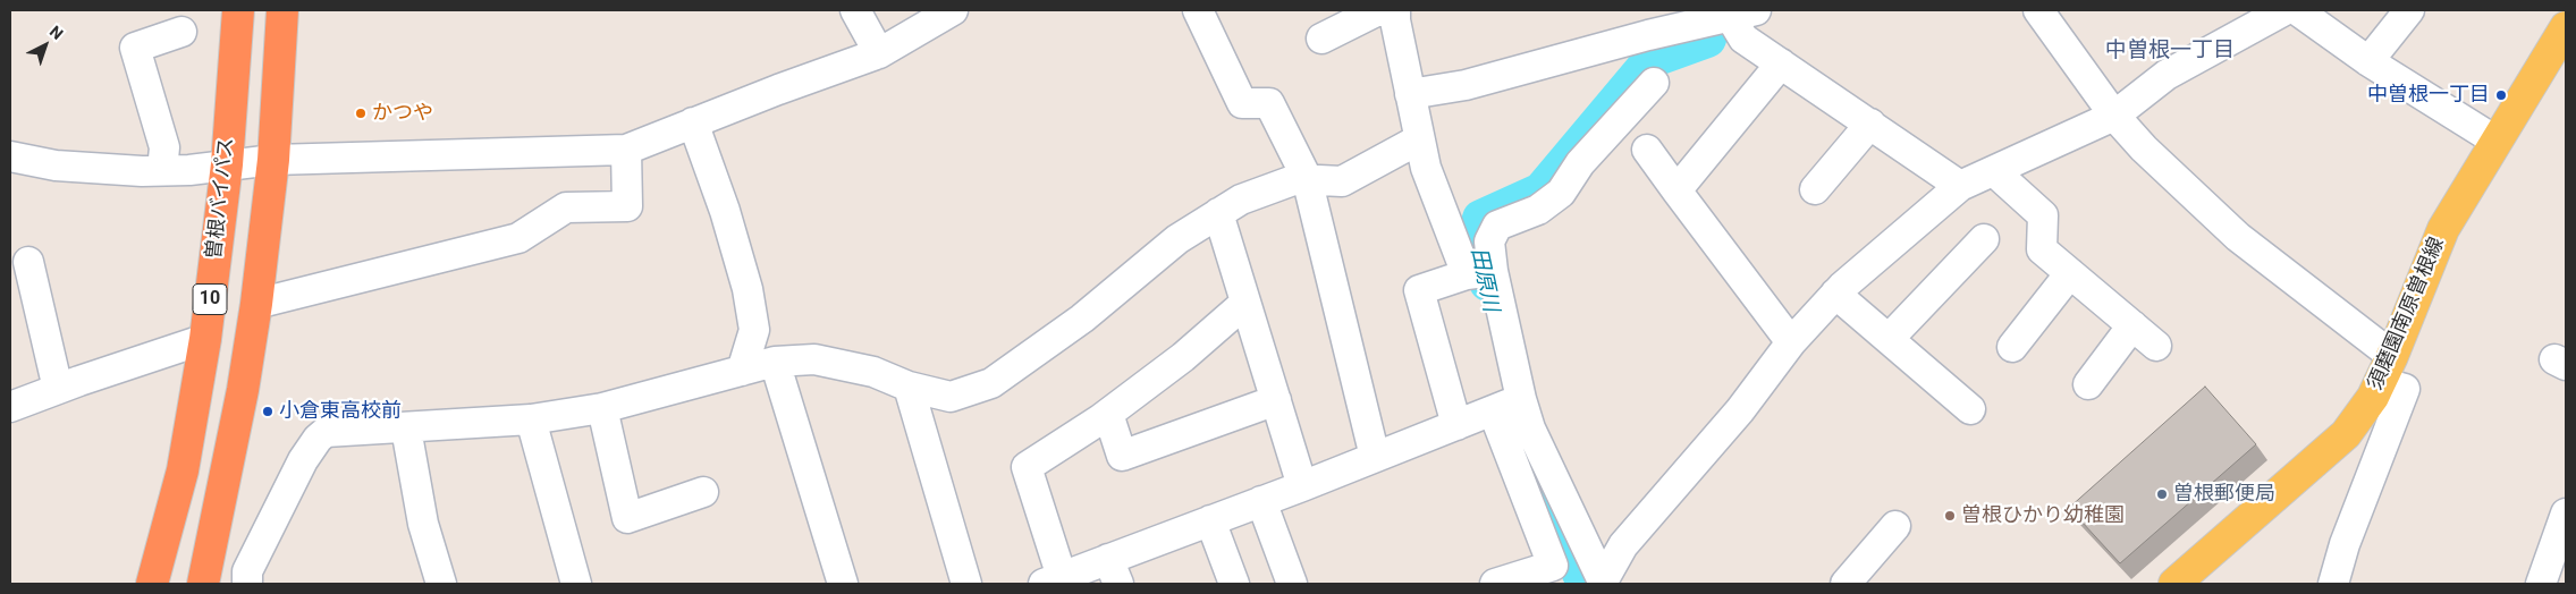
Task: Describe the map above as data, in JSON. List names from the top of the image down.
{
  "streets": {
    "highway": ["曽根バイパス", "10"],
    "main road": ["須磨園南原曽根線"]
  },
  "districts": ["中曽根一丁目"],
  "water": ["田原川"],
  "places": [
    "中曽根一丁目",
    "かつや",
    "小倉東高校前",
    "曽根郵便局",
    "曽根ひかり幼稚園"
  ],
  "north": "top right"
}
